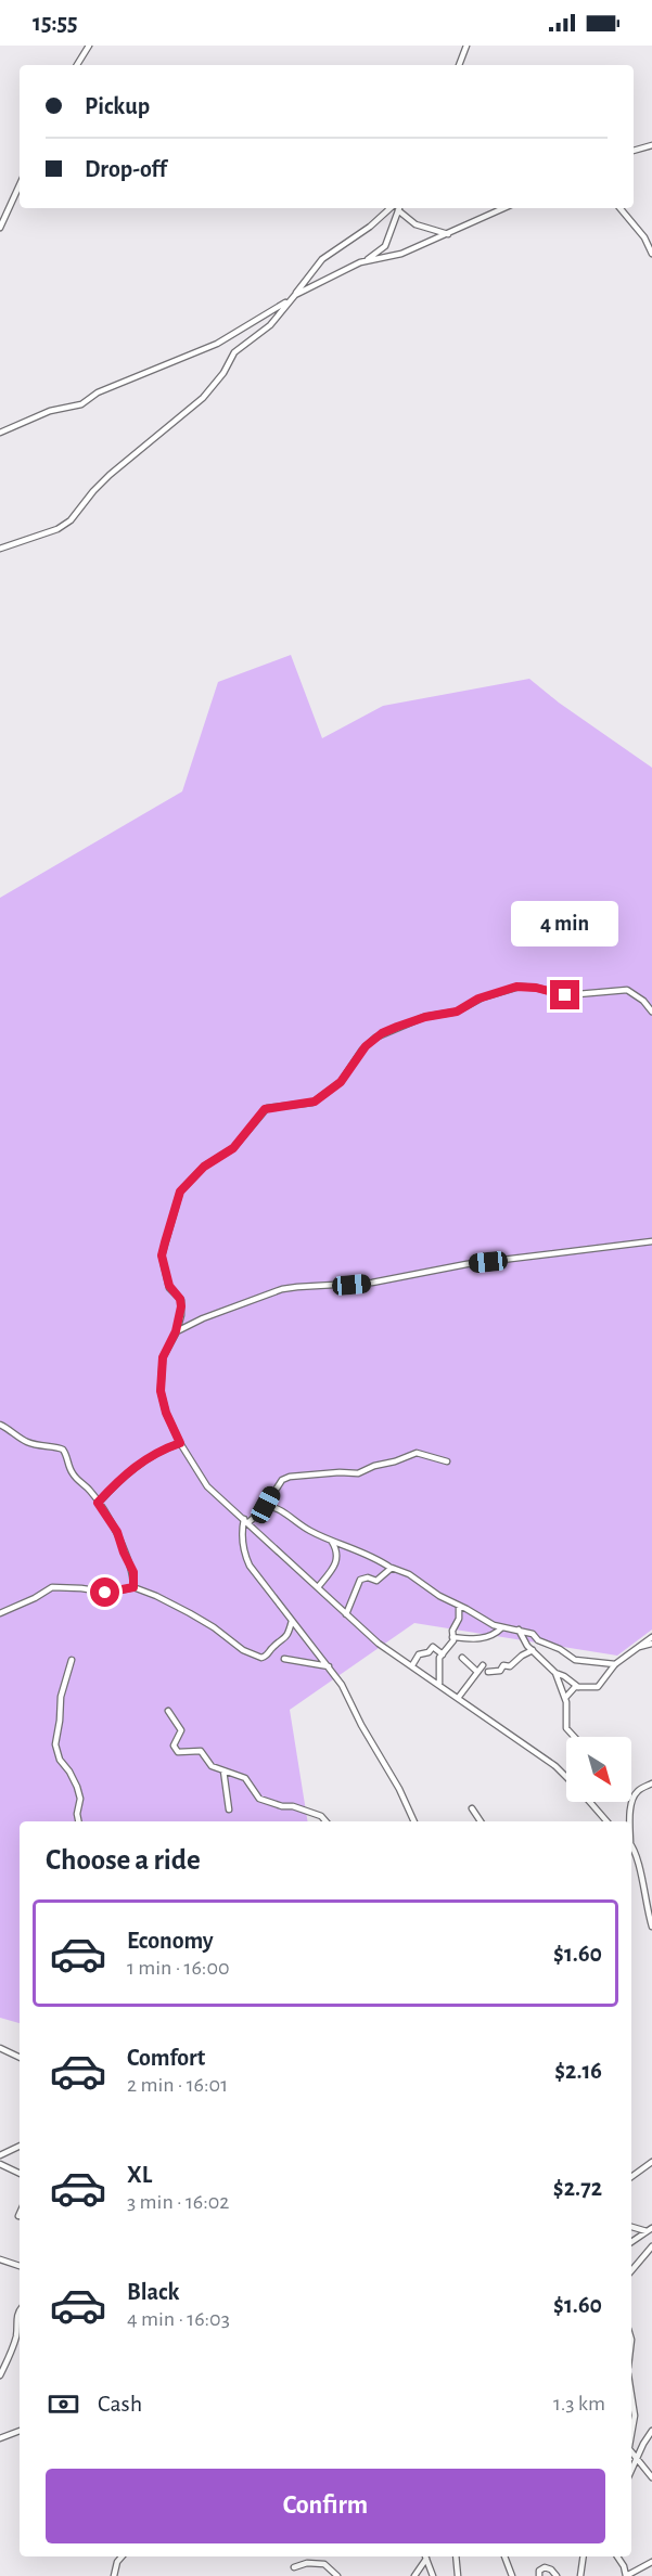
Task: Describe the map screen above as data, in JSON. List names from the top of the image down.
{
  "north": "bottom right",
  "page": {
    "status": "15:55",
    "banner": ["Pickup", "Drop-off"],
    "bubble": "4 min",
    "heading": "Choose a ride",
    "list": [
      {
        "name": "Economy",
        "note": "1 min · 16:00",
        "value": "$1.60"
      },
      {
        "name": "Comfort",
        "note": "2 min · 16:01",
        "value": "$2.16"
      },
      {
        "name": "XL",
        "note": "3 min · 16:02",
        "value": "$2.72"
      },
      {
        "name": "Black",
        "note": "4 min · 16:03",
        "value": "$1.60"
      }
    ],
    "pay": ["Cash", "1.3 km"],
    "buttons": "Confirm"
  }
}
